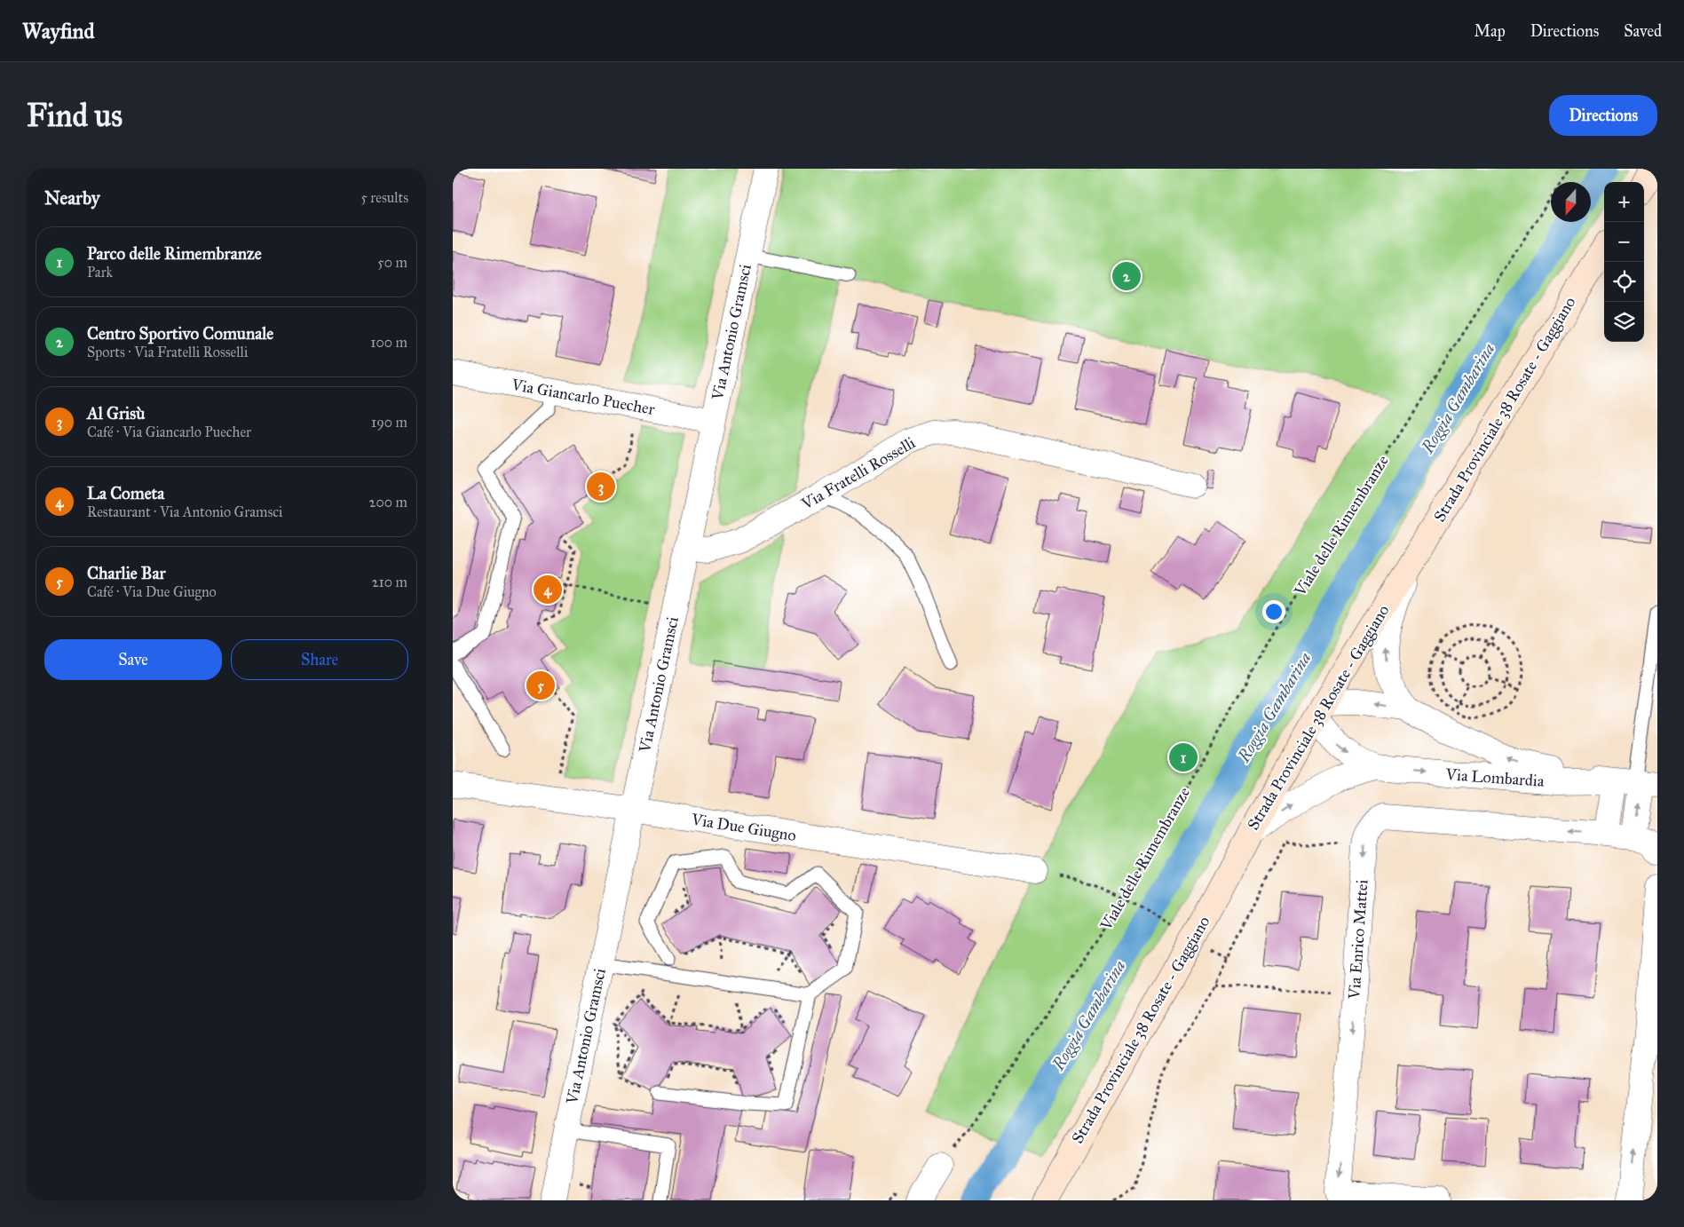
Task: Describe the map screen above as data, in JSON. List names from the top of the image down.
{
  "streets": {
    "street": [
      "Via Antonio Gramsci",
      "Via Giancarlo Puecher",
      "Strada Provinciale 38 Rosate - Gaggiano",
      "Via Fratelli Rosselli",
      "Via Lombardia",
      "Via Due Giugno",
      "Via Enrico Mattei"
    ],
    "path": ["Viale delle Rimembranze"]
  },
  "crossings": [
    ["Via Antonio Gramsci", "Via Giancarlo Puecher"],
    ["Via Antonio Gramsci", "Via Fratelli Rosselli"],
    ["Via Antonio Gramsci", "Via Due Giugno"],
    ["Strada Provinciale 38 Rosate - Gaggiano", "Via Lombardia"]
  ],
  "water": ["Roggia Gambarina"],
  "north": "bottom",
  "page": {
    "header": "Wayfind",
    "nav": ["Map", "Directions", "Saved"],
    "buttons": [
      "Directions",
      ["Save", "Share"]
    ],
    "title": "Find us",
    "heading": ["Nearby", "5 results"],
    "map_buttons": ["+", "−"],
    "list": [
      {
        "mark": "1",
        "name": "Parco delle Rimembranze",
        "note": "Park",
        "value": "50 m"
      },
      {
        "mark": "2",
        "name": "Centro Sportivo Comunale",
        "note": "Sports · Via Fratelli Rosselli",
        "value": "100 m"
      },
      {
        "mark": "3",
        "name": "Al Grisù",
        "note": "Café · Via Giancarlo Puecher",
        "value": "190 m"
      },
      {
        "mark": "4",
        "name": "La Cometa",
        "note": "Restaurant · Via Antonio Gramsci",
        "value": "200 m"
      },
      {
        "mark": "5",
        "name": "Charlie Bar",
        "note": "Café · Via Due Giugno",
        "value": "210 m"
      }
    ],
    "pins": [
      "2",
      "3",
      "4",
      "5",
      "1"
    ]
  }
}
